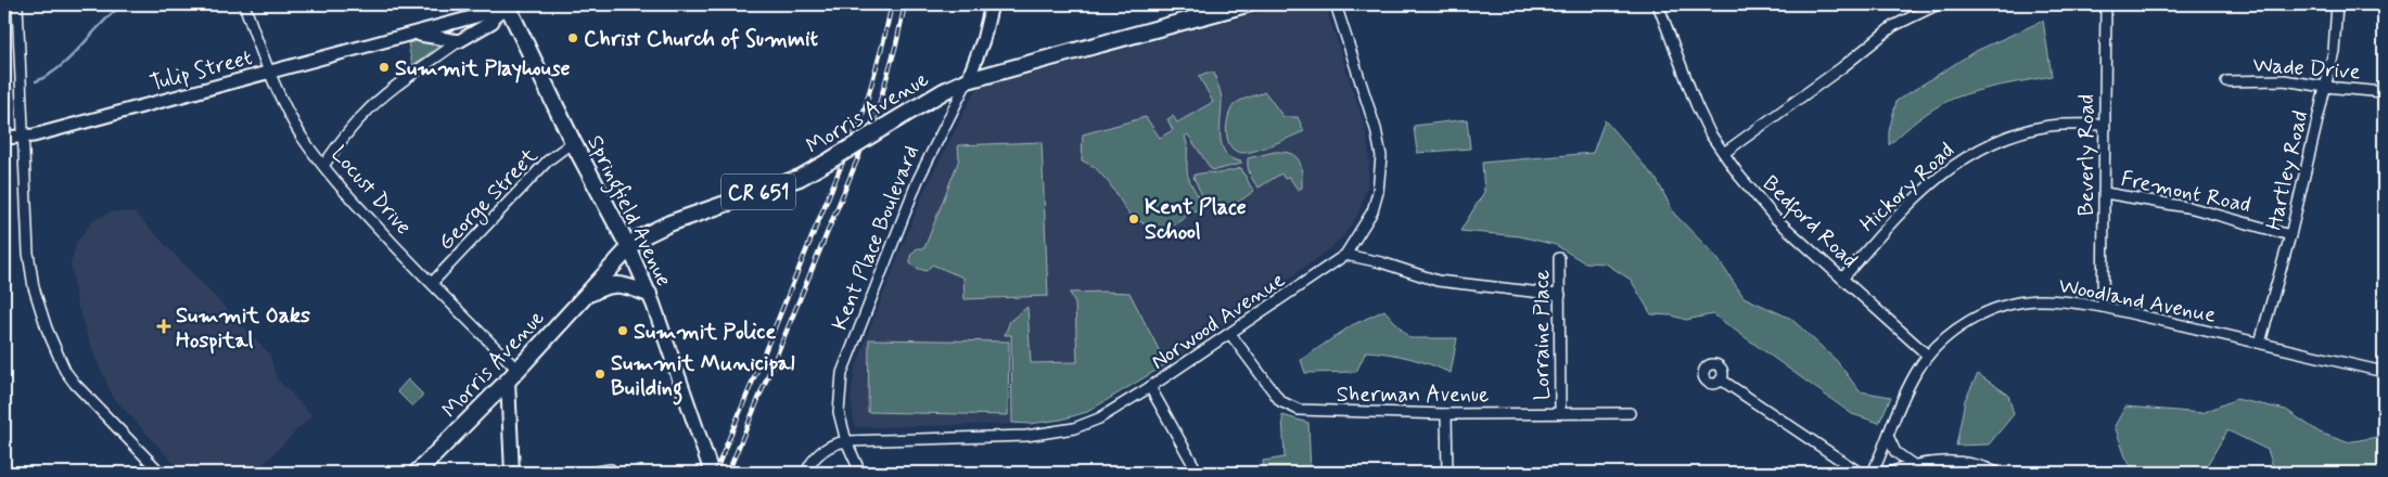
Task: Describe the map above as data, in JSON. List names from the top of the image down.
{
  "streets": {
    "main road": ["Morris Avenue", "CR 651", "Springfield Avenue"],
    "street": [
      "Wade Drive",
      "Tulip Street",
      "Beverly Road",
      "Hartley Road",
      "Hickory Road",
      "Locust Drive",
      "Fremont Road",
      "George Street",
      "Bedford Road",
      "Kent Place Boulevard",
      "Woodland Avenue",
      "Norwood Avenue",
      "Lorraine Place",
      "Sherman Avenue"
    ]
  },
  "crossings": [
    ["Wade Drive", "Hartley Road"],
    ["Tulip Street", "Locust Drive"],
    ["Tulip Street", "Springfield Avenue"],
    ["Morris Avenue", "Locust Drive"],
    ["Morris Avenue", "Springfield Avenue"],
    ["Morris Avenue", "Kent Place Boulevard"],
    ["Beverly Road", "Hickory Road"],
    ["Beverly Road", "Fremont Road"],
    ["Beverly Road", "Woodland Avenue"],
    ["Hartley Road", "Fremont Road"],
    ["Hartley Road", "Woodland Avenue"],
    ["Hickory Road", "Bedford Road"],
    ["Locust Drive", "George Street"],
    ["George Street", "Springfield Avenue"],
    ["Bedford Road", "Woodland Avenue"],
    ["Kent Place Boulevard", "Norwood Avenue"],
    ["Norwood Avenue", "Sherman Avenue"],
    ["Lorraine Place", "Sherman Avenue"]
  ],
  "places": {
    "other": [
      "Christ Church of Summit",
      "Summit Playhouse",
      "Kent Place School",
      "Summit Police",
      "Summit Municipal Building"
    ],
    "health": ["Summit Oaks Hospital"]
  }
}
